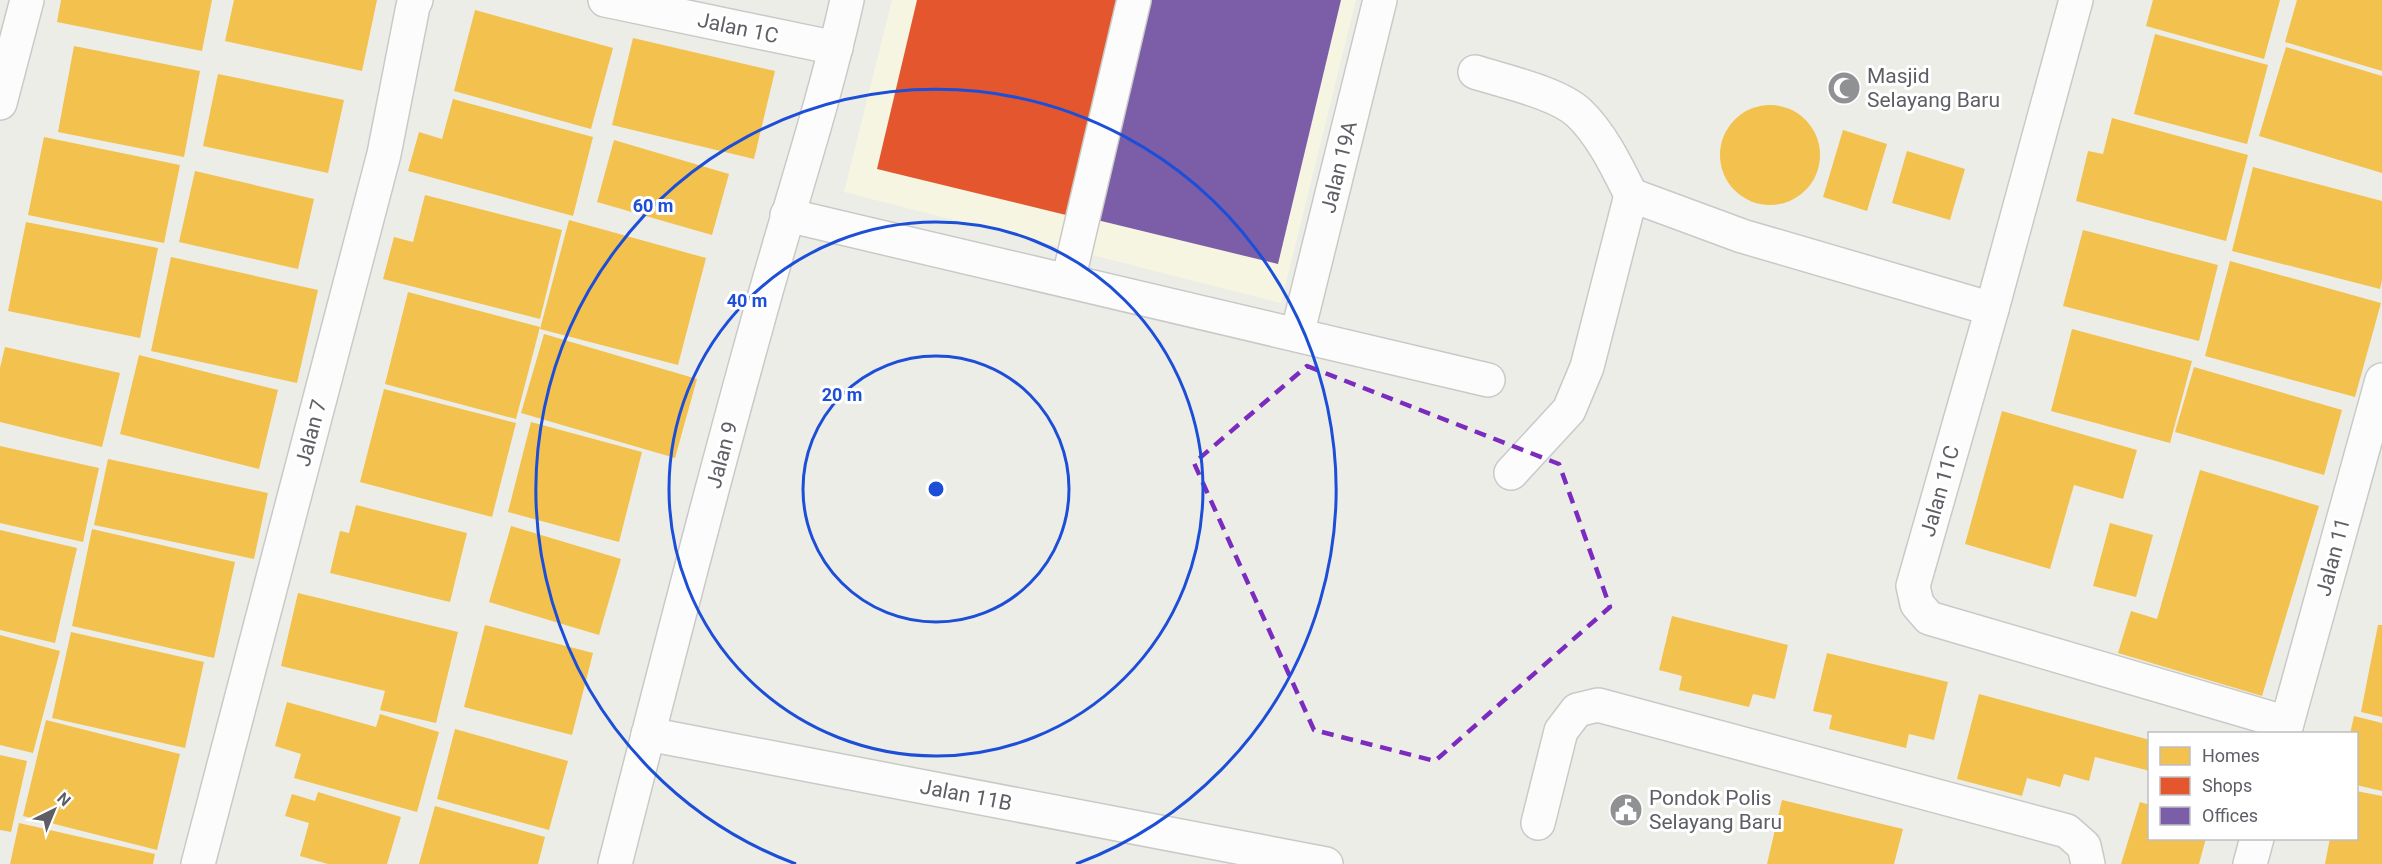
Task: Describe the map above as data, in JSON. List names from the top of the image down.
{
  "streets": {
    "street": [
      "Jalan 1C",
      "Jalan 19A",
      "Jalan 7",
      "Jalan 9",
      "Jalan 11C",
      "Jalan 11",
      "Jalan 11B"
    ]
  },
  "crossings": [
    ["Jalan 1C", "Jalan 9"],
    ["Jalan 9", "Jalan 11B"],
    ["Jalan 11C", "Jalan 11"]
  ],
  "places": {
    "mosque": ["Masjid Selayang Baru"],
    "public building": ["Pondok Polis Selayang Baru"]
  },
  "legend": ["Homes", "Shops", "Offices"],
  "north": "top right",
  "rings": ["60 m", "40 m", "20 m"]
}
